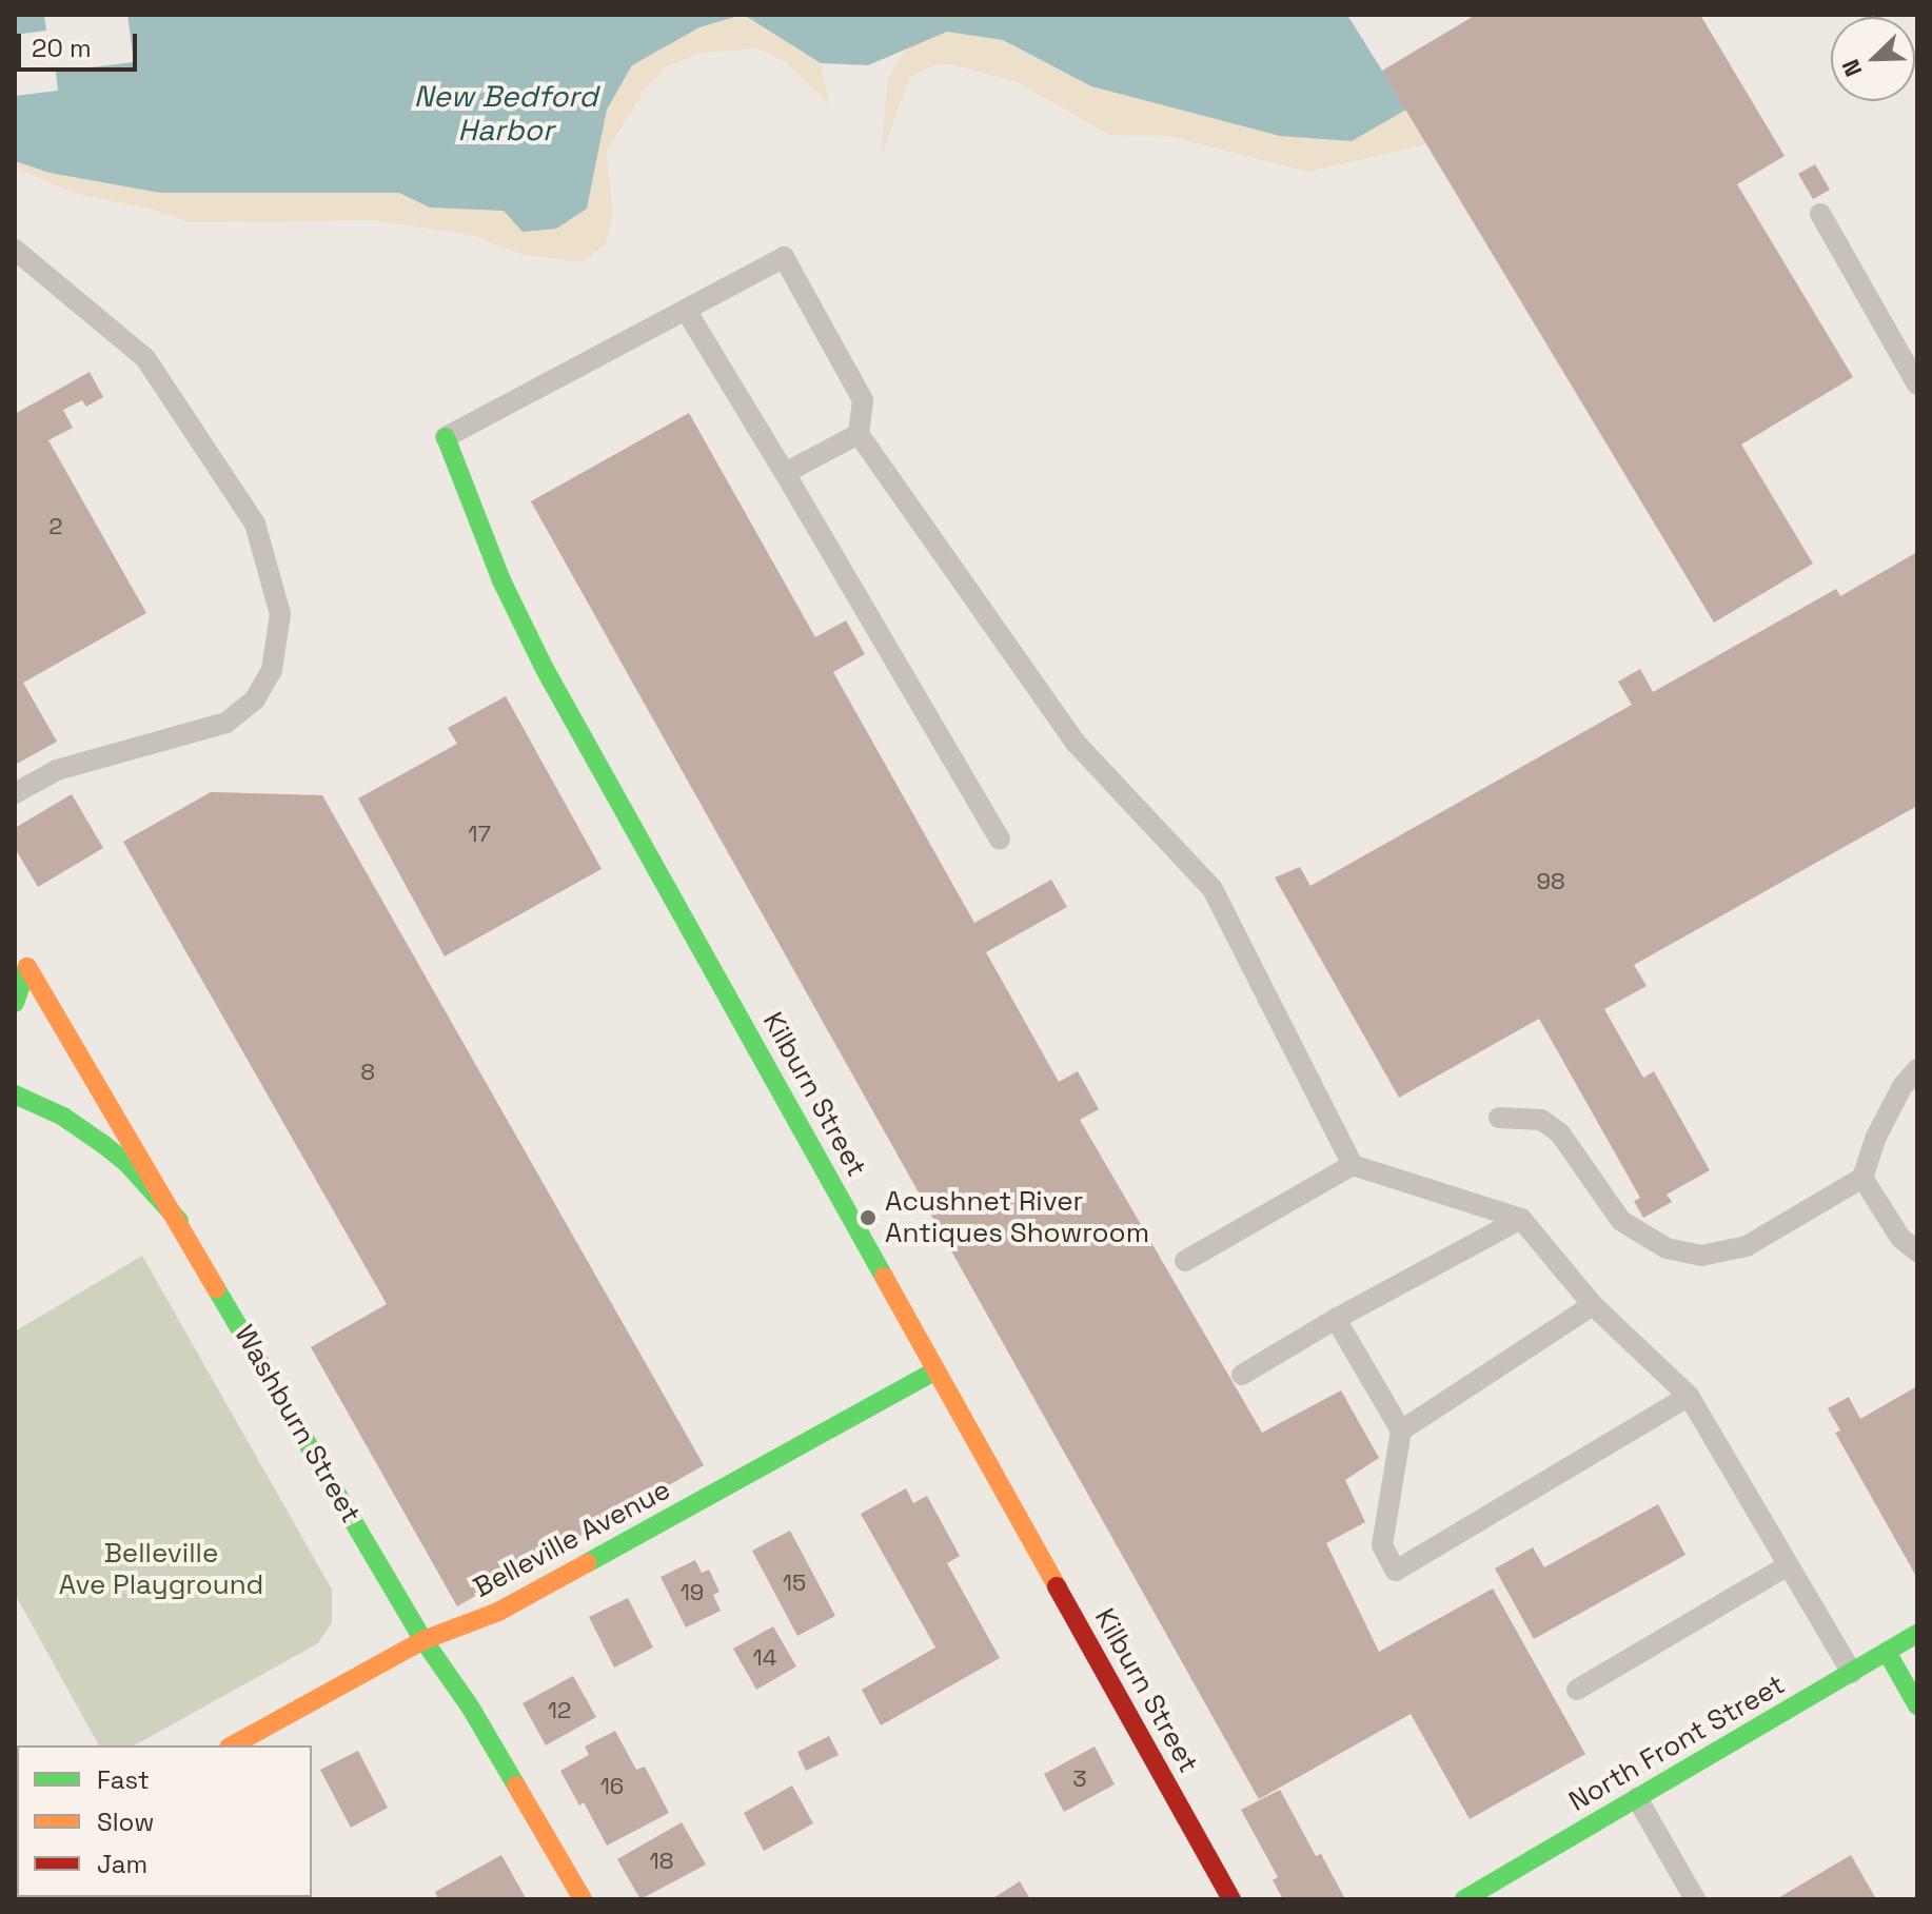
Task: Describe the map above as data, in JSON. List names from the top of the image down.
{
  "streets": {
    "main road": [
      "Kilburn Street",
      "Washburn Street",
      "Belleville Avenue",
      "North Front Street"
    ]
  },
  "crossings": [
    ["Kilburn Street", "Belleville Avenue"],
    ["Washburn Street", "Belleville Avenue"]
  ],
  "water": ["New Bedford Harbor"],
  "parks": ["Belleville Ave Playground"],
  "places": ["Acushnet River Antiques Showroom"],
  "house_numbers": [
    "2",
    "17",
    "98",
    "8",
    "15",
    "19",
    "14",
    "12",
    "3",
    "16",
    "18"
  ],
  "legend": ["Fast", "Slow", "Jam"],
  "scale_bar": "20 m",
  "north": "bottom left"
}
